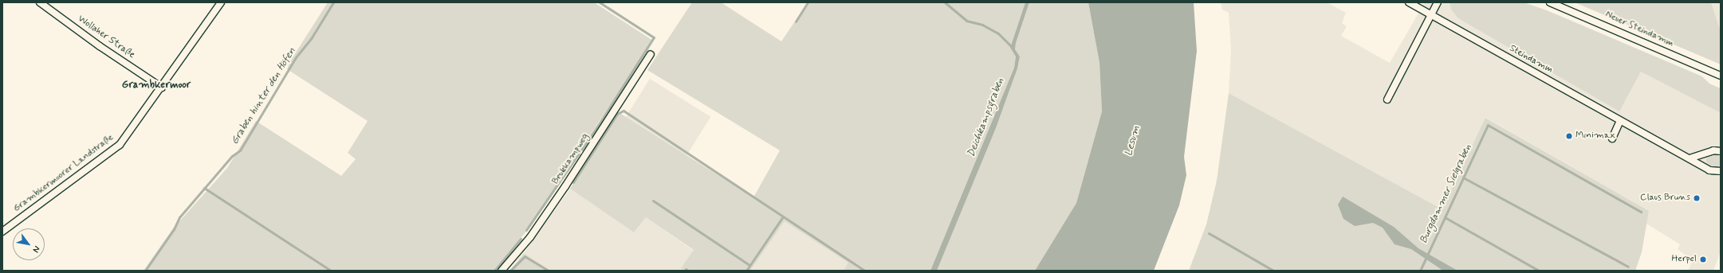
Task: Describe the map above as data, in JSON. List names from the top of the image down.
{
  "streets": {
    "street": [
      "Neuer Steindamm",
      "Wollaher Straße",
      "Steindamm",
      "Brokkampweg",
      "Grambkermoorer Landstraße"
    ]
  },
  "crossings": [
    ["Wollaher Straße", "Grambkermoorer Landstraße"]
  ],
  "districts": ["Grambkermoor"],
  "water": [
    "Graben hinter den Höfen",
    "Deichkampsgraben",
    "Lesum",
    "Burgdammer Sielgraben"
  ],
  "places": ["Minimax", "Claus Bruns", "Herpel"],
  "north": "bottom right"
}
